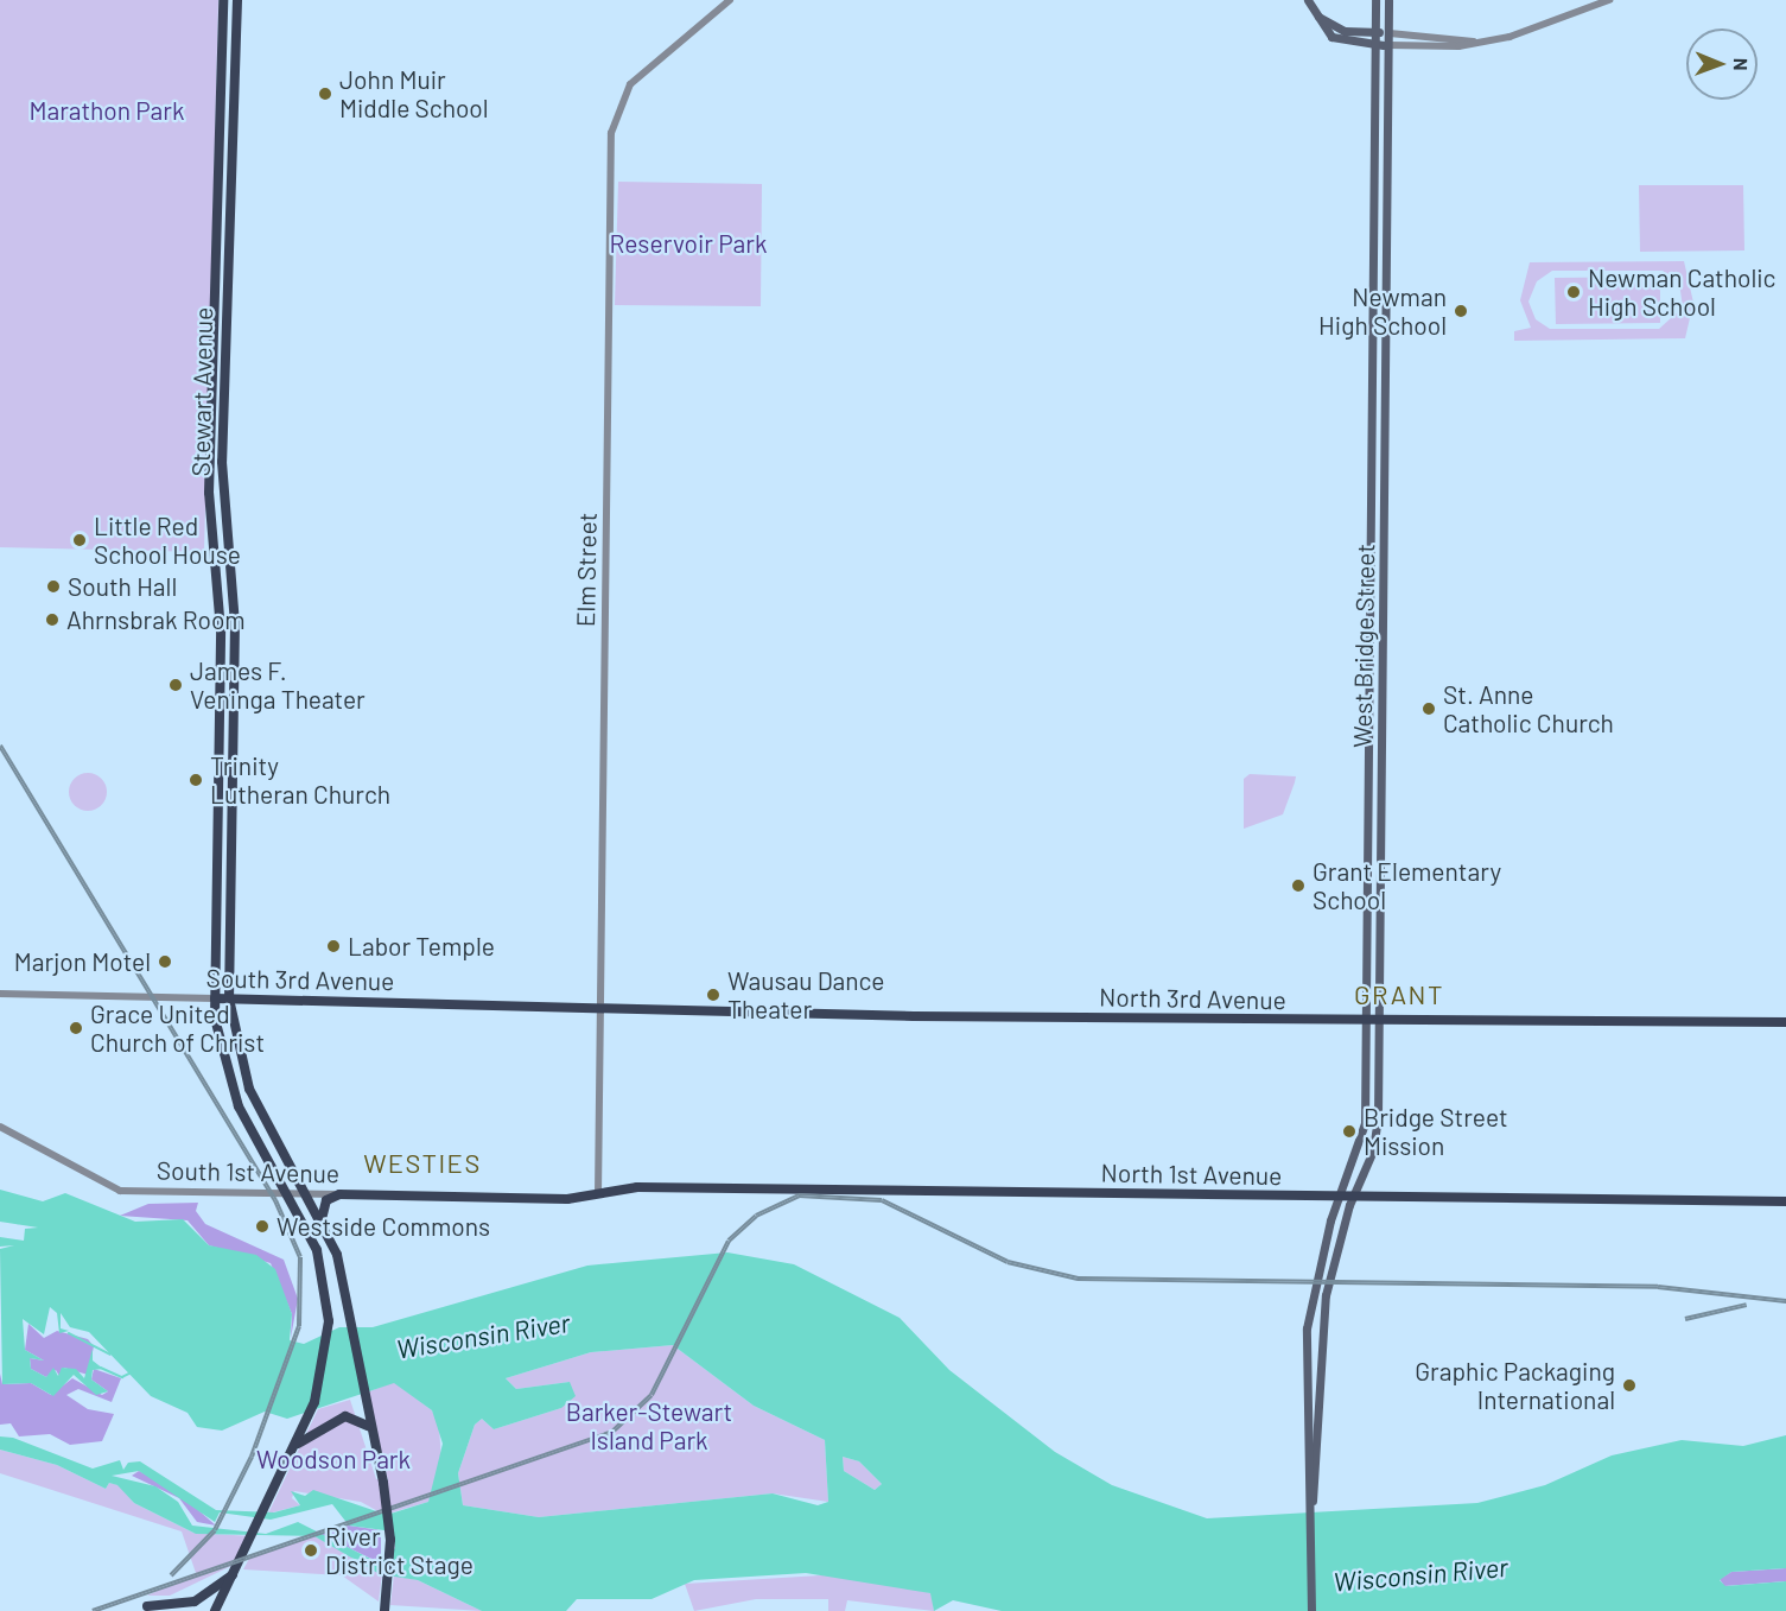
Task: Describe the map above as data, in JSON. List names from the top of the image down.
{
  "streets": {
    "main road": [
      "Stewart Avenue",
      "West Bridge Street",
      "South 3rd Avenue",
      "North 3rd Avenue",
      "South 1st Avenue",
      "North 1st Avenue"
    ],
    "street": ["Elm Street"]
  },
  "crossings": [
    ["Stewart Avenue", "South 3rd Avenue"],
    ["Stewart Avenue", "South 1st Avenue"],
    ["Elm Street", "South 3rd Avenue"],
    ["Elm Street", "North 3rd Avenue"],
    ["Elm Street", "South 1st Avenue"],
    ["Elm Street", "North 1st Avenue"],
    ["West Bridge Street", "North 3rd Avenue"],
    ["West Bridge Street", "North 1st Avenue"],
    ["South 3rd Avenue", "North 3rd Avenue"],
    ["South 1st Avenue", "North 1st Avenue"]
  ],
  "districts": ["GRANT", "WESTIES"],
  "water": ["Wisconsin River"],
  "parks": [
    "Marathon Park",
    "Reservoir Park",
    "Barker-Stewart Island Park",
    "Woodson Park"
  ],
  "places": [
    "John Muir Middle School",
    "Newman Catholic High School",
    "Newman High School",
    "Little Red School House",
    "South Hall",
    "Ahrnsbrak Room",
    "James F. Veninga Theater",
    "St. Anne Catholic Church",
    "Trinity Lutheran Church",
    "Grant Elementary School",
    "Labor Temple",
    "Marjon Motel",
    "Wausau Dance Theater",
    "Grace United Church of Christ",
    "Bridge Street Mission",
    "Westside Commons",
    "Graphic Packaging International",
    "River District Stage"
  ],
  "north": "right"
}
